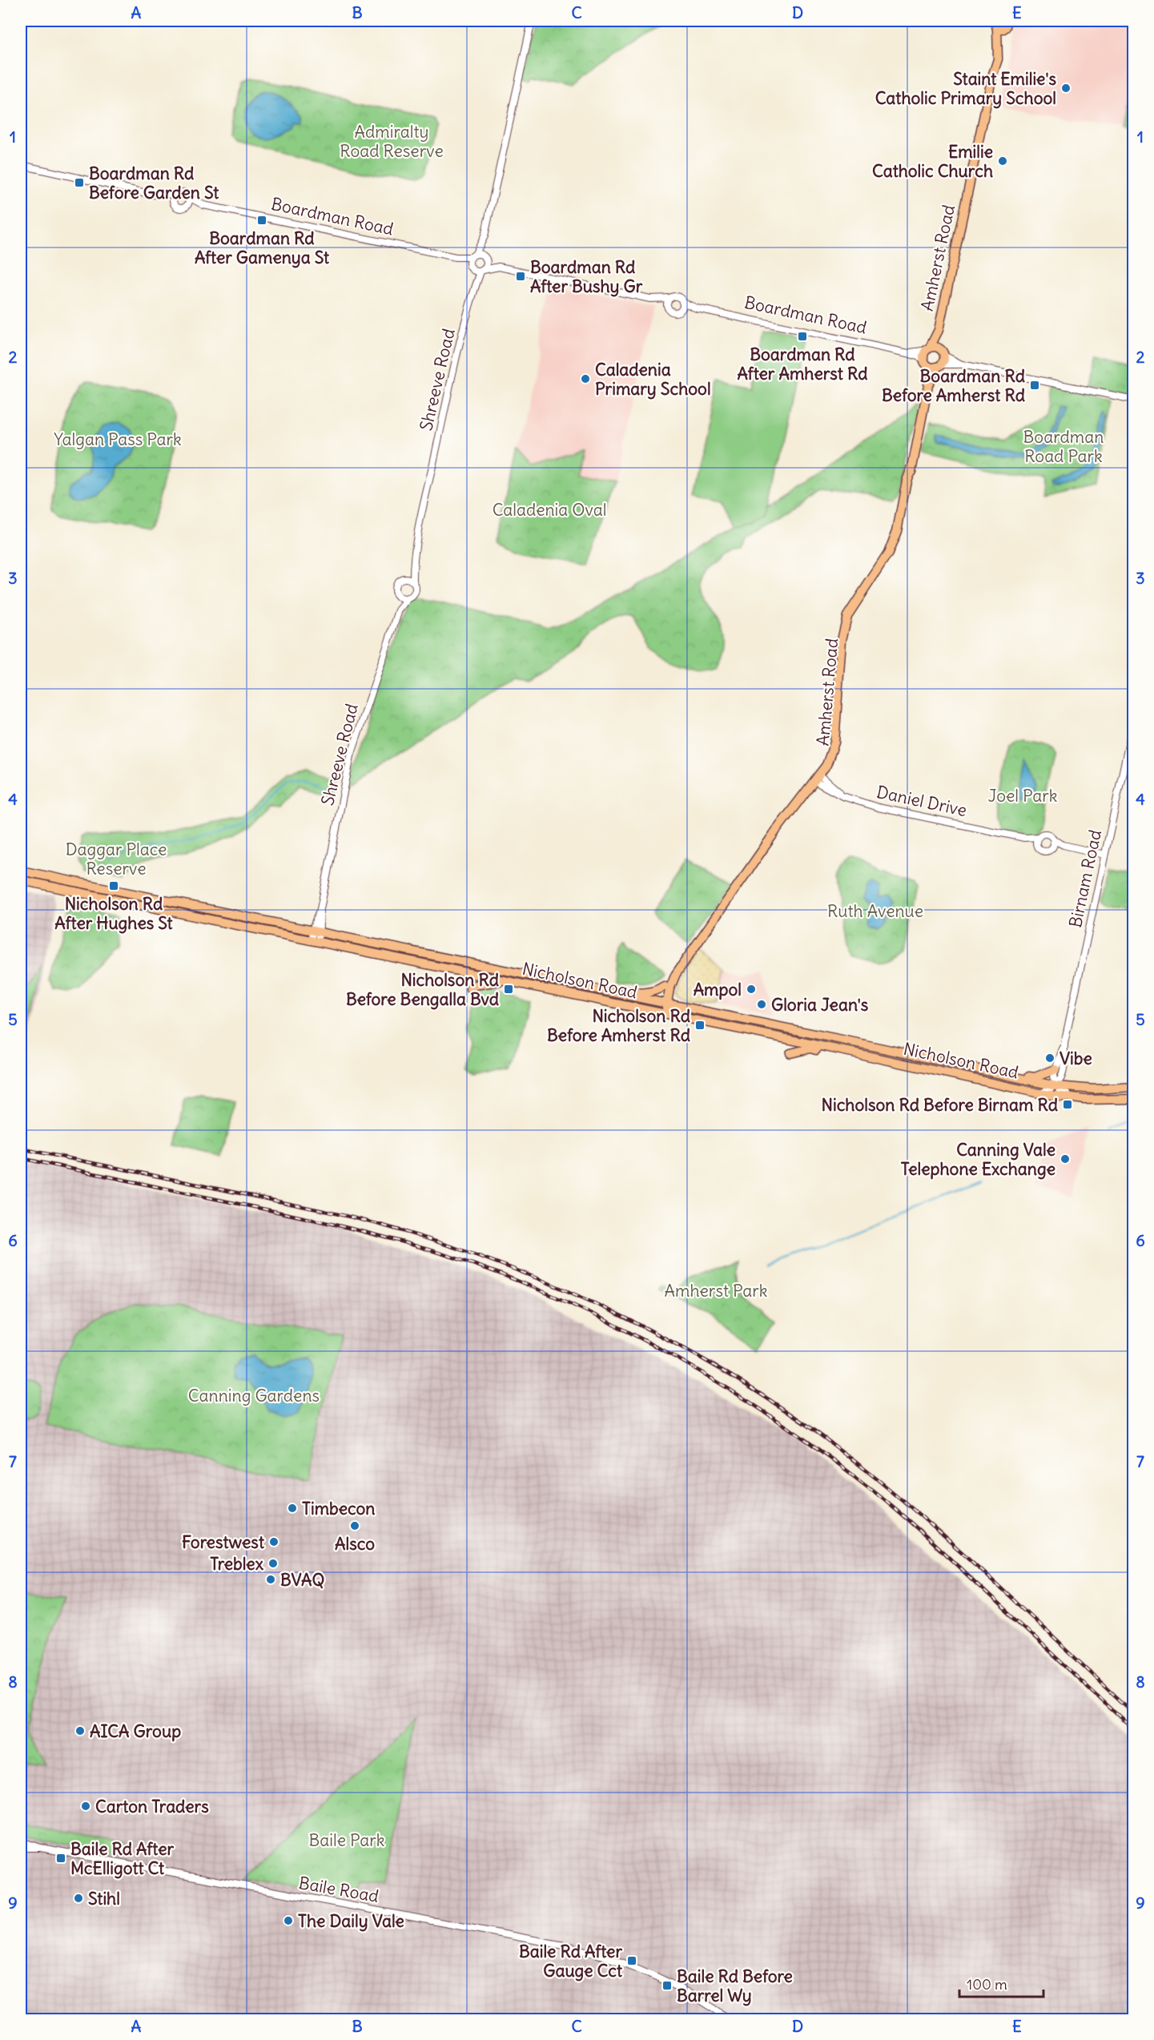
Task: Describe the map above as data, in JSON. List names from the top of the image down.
{
  "streets": {
    "main road": ["Boardman Road", "Amherst Road", "Nicholson Road"],
    "street": [
      "Shreeve Road",
      "Daniel Drive",
      "Birnam Road",
      "Baile Road"
    ]
  },
  "crossings": [
    ["Boardman Road", "Amherst Road"],
    ["Boardman Road", "Shreeve Road"],
    ["Amherst Road", "Daniel Drive"],
    ["Amherst Road", "Nicholson Road"],
    ["Shreeve Road", "Nicholson Road"],
    ["Daniel Drive", "Birnam Road"],
    ["Birnam Road", "Nicholson Road"]
  ],
  "parks": [
    "Admiralty Road Reserve",
    "Boardman Road Park",
    "Yalgan Pass Park",
    "Caladenia Oval",
    "Joel Park",
    "Daggar Place Reserve",
    "Ruth Avenue",
    "Amherst Park",
    "Canning Gardens",
    "Baile Park"
  ],
  "places": {
    "other": [
      "Staint Emilie's Catholic Primary School",
      "Emilie Catholic Church",
      "Caladenia Primary School",
      "Ampol",
      "Gloria Jean's",
      "Vibe",
      "Canning Vale Telephone Exchange",
      "Timbecon",
      "Alsco",
      "Forestwest",
      "Treblex",
      "BVAQ",
      "AICA Group",
      "Carton Traders",
      "Stihl",
      "The Daily Vale"
    ],
    "transit": [
      "Boardman Rd Before Garden St",
      "Boardman Rd After Gamenya St",
      "Boardman Rd After Bushy Gr",
      "Boardman Rd After Amherst Rd",
      "Boardman Rd Before Amherst Rd",
      "Nicholson Rd After Hughes St",
      "Nicholson Rd Before Bengalla Bvd",
      "Nicholson Rd Before Amherst Rd",
      "Nicholson Rd Before Birnam Rd",
      "Baile Rd After McElligott Ct",
      "Baile Rd After Gauge Cct",
      "Baile Rd Before Barrel Wy"
    ]
  },
  "scale_bar": "100 m",
  "grid": {
    "columns": [
      "A",
      "B",
      "C",
      "D",
      "E"
    ],
    "rows": [
      "1",
      "2",
      "3",
      "4",
      "5",
      "6",
      "7",
      "8",
      "9"
    ]
  }
}
